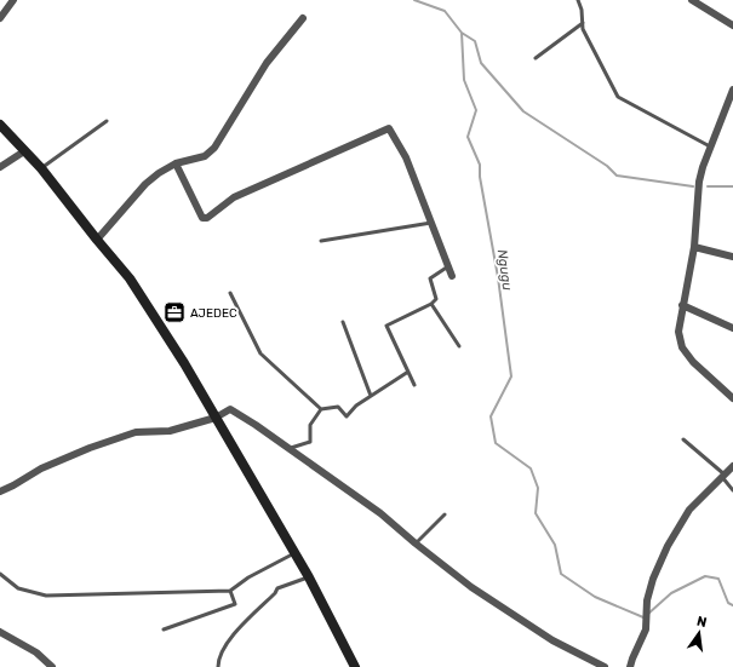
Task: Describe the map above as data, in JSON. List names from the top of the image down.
{
  "water": ["Ngugu"],
  "places": {
    "office": ["AJEDEC"]
  },
  "north": "top"
}
